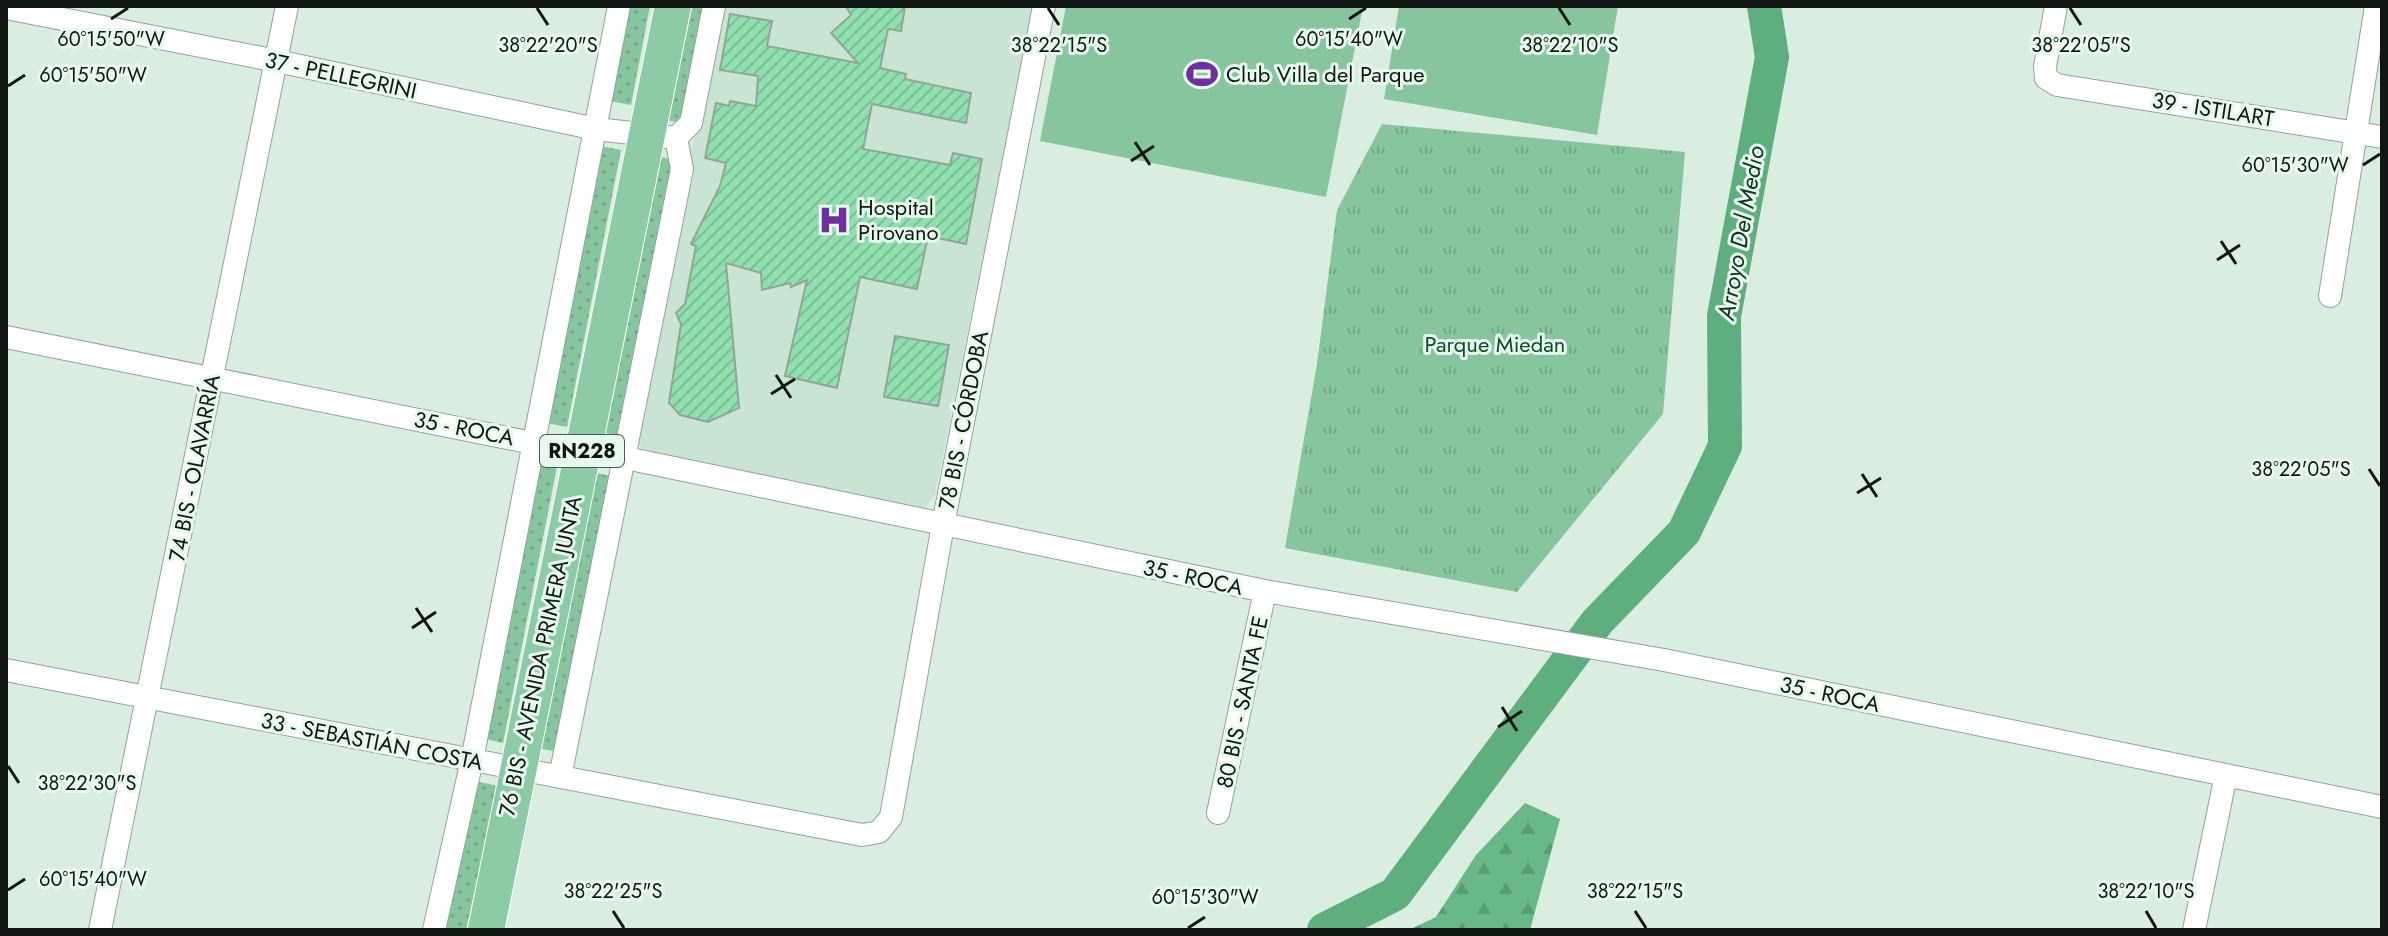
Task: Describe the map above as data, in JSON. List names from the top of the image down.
{
  "streets": {
    "highway": ["RN228", "76 BIS - AVENIDA PRIMERA JUNTA"],
    "street": [
      "37 - PELLEGRINI",
      "39 - ISTILART",
      "78 BIS - CÓRDOBA",
      "35 - ROCA",
      "74 BIS - OLAVARRÍA",
      "80 BIS - SANTA FE",
      "33 - SEBASTIÁN COSTA"
    ]
  },
  "crossings": [
    ["37 - PELLEGRINI", "74 BIS - OLAVARRÍA"],
    ["37 - PELLEGRINI", "76 BIS - AVENIDA PRIMERA JUNTA"],
    ["78 BIS - CÓRDOBA", "35 - ROCA"],
    ["78 BIS - CÓRDOBA", "33 - SEBASTIÁN COSTA"],
    ["35 - ROCA", "74 BIS - OLAVARRÍA"],
    ["35 - ROCA", "76 BIS - AVENIDA PRIMERA JUNTA"],
    ["35 - ROCA", "80 BIS - SANTA FE"],
    ["74 BIS - OLAVARRÍA", "33 - SEBASTIÁN COSTA"],
    ["76 BIS - AVENIDA PRIMERA JUNTA", "33 - SEBASTIÁN COSTA"]
  ],
  "water": ["Arroyo Del Medio"],
  "parks": ["Parque Miedan"],
  "places": {
    "sports": ["Club Villa del Parque"],
    "hospital": ["Hospital Pirovano"]
  },
  "coordinates": [
    "60°15'50\"W",
    "60°15'40\"W",
    "38°22'05\"S",
    "38°22'20\"S",
    "38°22'15\"S",
    "38°22'10\"S",
    "60°15'30\"W",
    "38°22'30\"S",
    "38°22'25\"S"
  ]
}
